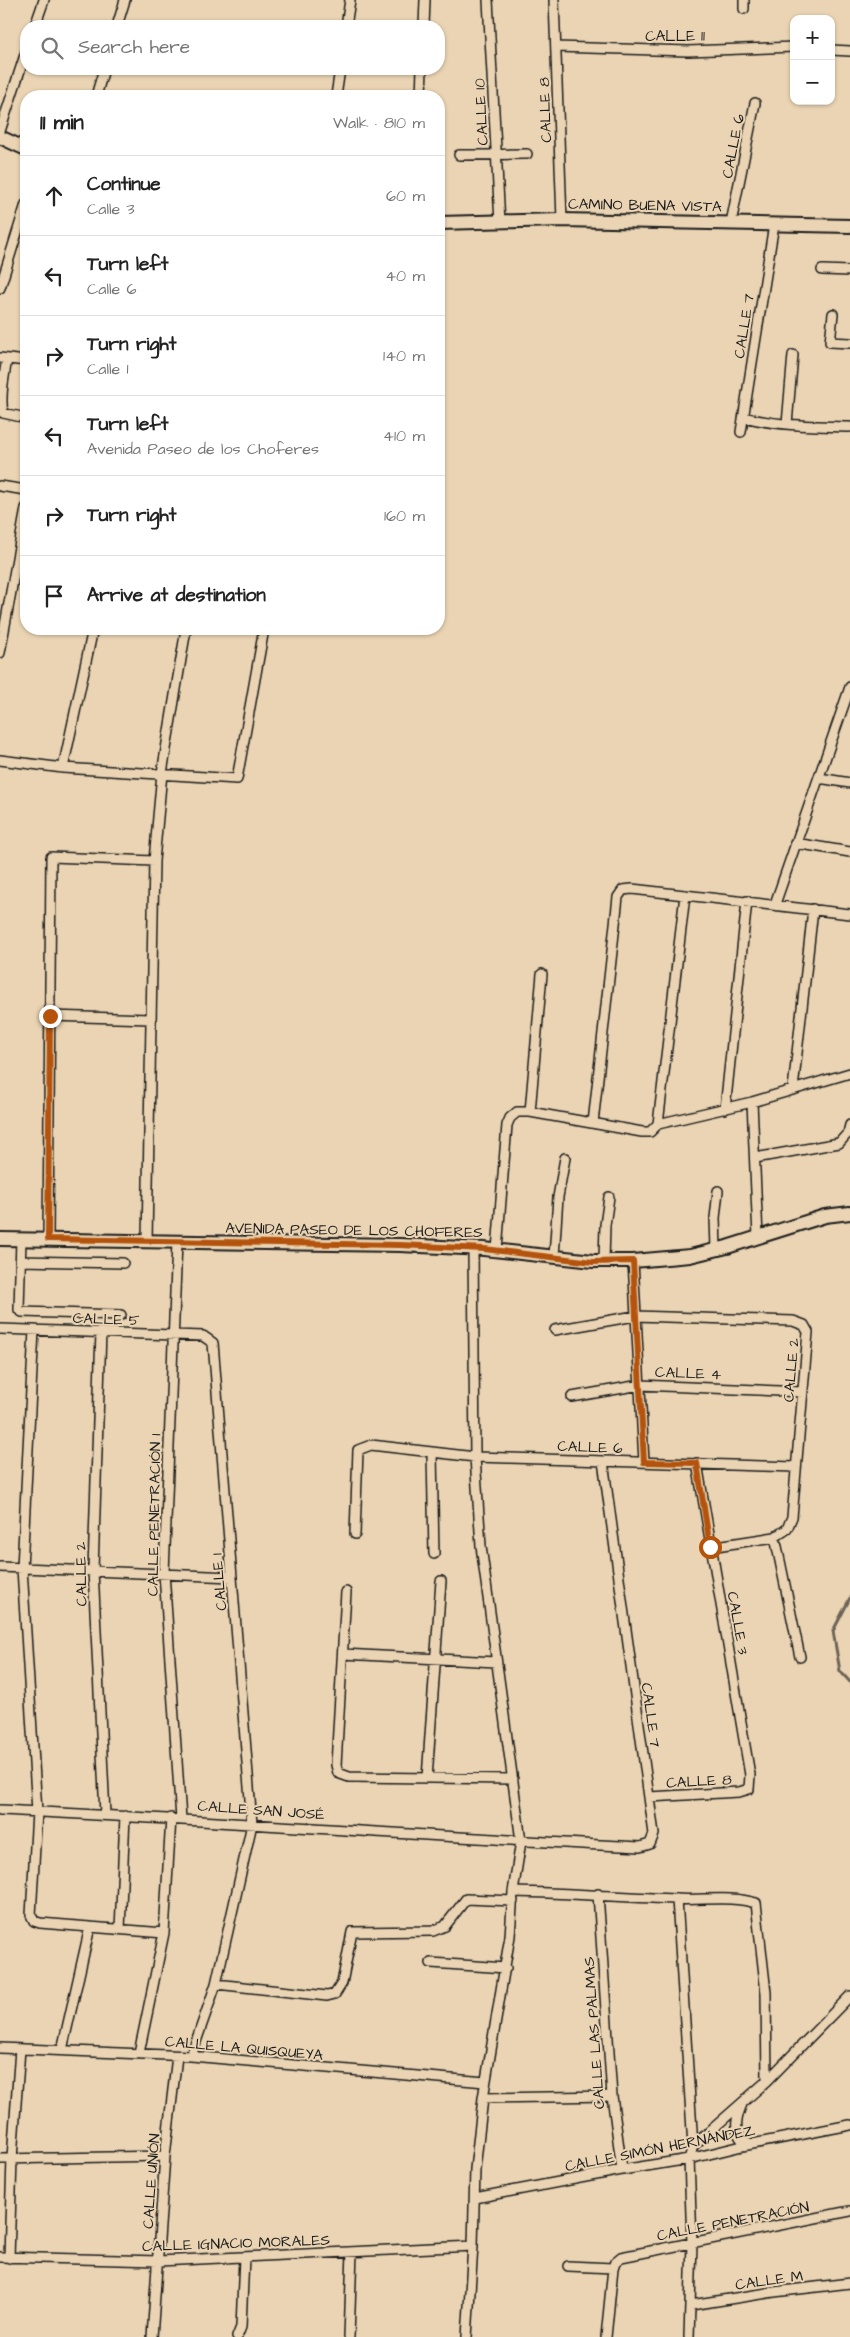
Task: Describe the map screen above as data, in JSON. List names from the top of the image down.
{
  "streets": {
    "street": [
      "CALLE 11",
      "CALLE 8",
      "CALLE 10",
      "CALLE 6",
      "CAMINO BUENA VISTA",
      "CALLE 7",
      "AVENIDA PASEO DE LOS CHOFERES",
      "CALLE 5",
      "CALLE 2",
      "CALLE 4",
      "CALLE PENETRACIÓN 1",
      "CALLE 1",
      "CALLE 3",
      "CALLE SAN JOSÉ",
      "CALLE LAS PALMAS",
      "CALLE LA QUISQUEYA",
      "CALLE SIMÓN HERNÁNDEZ",
      "CALLE UNIÓN",
      "CALLE PENETRACIÓN",
      "CALLE IGNACIO MORALES",
      "CALLE M"
    ]
  },
  "crossings": [
    ["CALLE 11", "CALLE 8"],
    ["CALLE 8", "CAMINO BUENA VISTA"],
    ["CALLE 8", "CALLE 7"],
    ["CALLE 8", "CALLE 3"],
    ["CALLE 10", "CAMINO BUENA VISTA"],
    ["CALLE 6", "CAMINO BUENA VISTA"],
    ["CALLE 6", "CALLE 7"],
    ["CALLE 6", "CALLE 2"],
    ["CALLE 6", "CALLE 3"],
    ["CAMINO BUENA VISTA", "CALLE 7"],
    ["CALLE 7", "CALLE SAN JOSÉ"],
    ["AVENIDA PASEO DE LOS CHOFERES", "CALLE PENETRACIÓN 1"],
    ["CALLE 5", "CALLE 2"],
    ["CALLE 5", "CALLE PENETRACIÓN 1"],
    ["CALLE 5", "CALLE 1"],
    ["CALLE 2", "CALLE 4"],
    ["CALLE 2", "CALLE SAN JOSÉ"],
    ["CALLE PENETRACIÓN 1", "CALLE SAN JOSÉ"],
    ["CALLE 1", "CALLE SAN JOSÉ"],
    ["CALLE LAS PALMAS", "CALLE SIMÓN HERNÁNDEZ"],
    ["CALLE LA QUISQUEYA", "CALLE UNIÓN"],
    ["CALLE UNIÓN", "CALLE IGNACIO MORALES"]
  ],
  "page": {
    "map_buttons": ["+", "−"],
    "search": "Search here",
    "heading": ["11 min", "Walk · 810 m"],
    "list": [
      ["Continue", "Calle 3", "60 m"],
      ["Turn left", "Calle 6", "40 m"],
      ["Turn right", "Calle 1", "140 m"],
      ["Turn left", "Avenida Paseo de los Choferes", "410 m"],
      ["Turn right", "160 m"],
      "Arrive at destination"
    ]
  }
}
